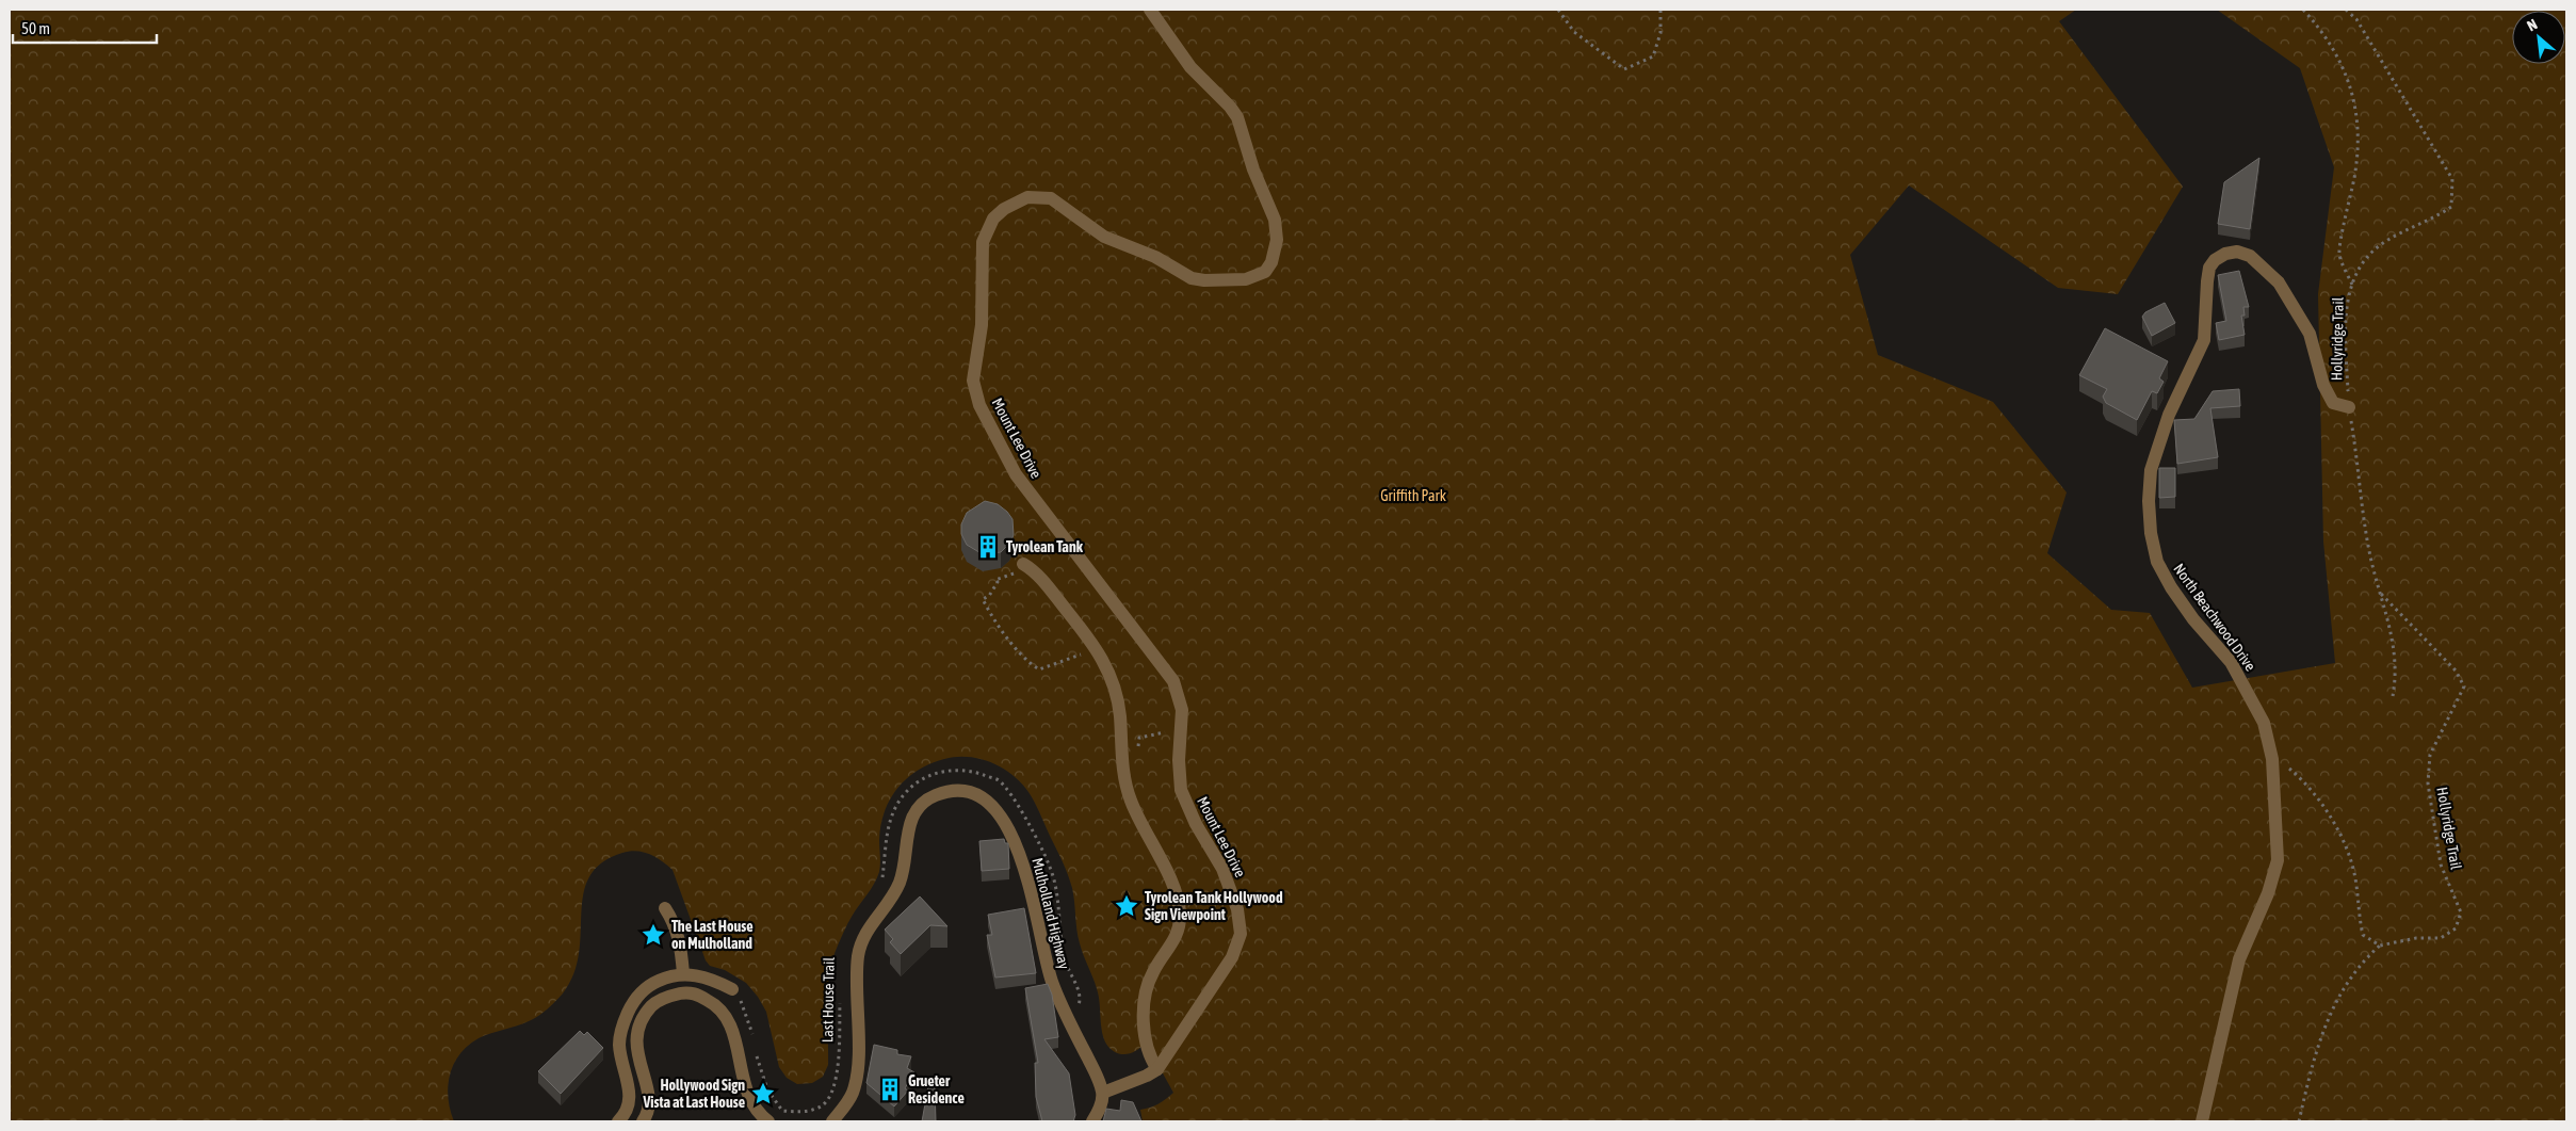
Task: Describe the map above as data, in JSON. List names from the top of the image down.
{
  "streets": {
    "street": ["Mount Lee Drive", "North Beachwood Drive", "Mulholland Highway"],
    "path": ["Hollyridge Trail", "Last House Trail"]
  },
  "crossings": [
    ["Hollyridge Trail", "North Beachwood Drive"]
  ],
  "parks": ["Griffith Park"],
  "places": {
    "building": ["Tyrolean Tank", "Grueter Residence"],
    "place": ["Tyrolean Tank Hollywood Sign Viewpoint", "The Last House on Mulholland", "Hollywood Sign Vista at Last House"]
  },
  "scale_bar": "50 m",
  "north": "top left"
}
